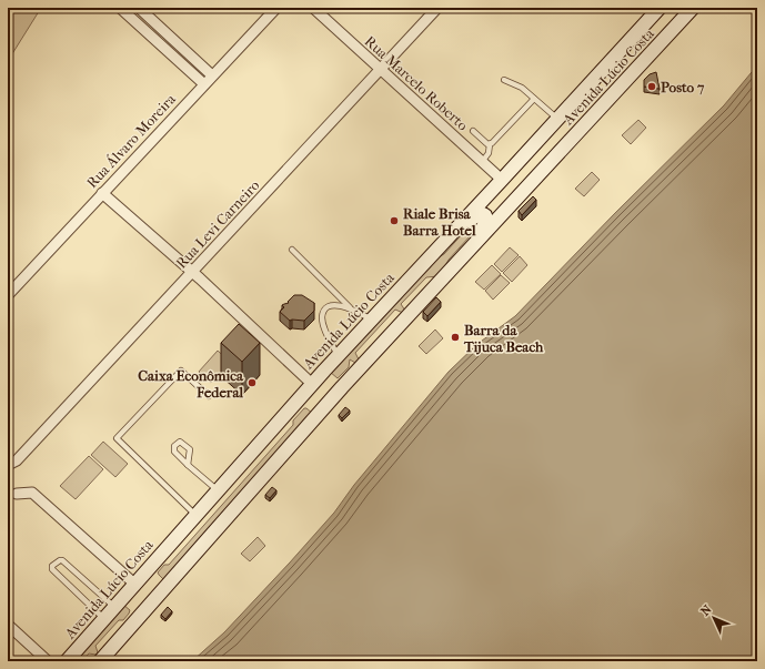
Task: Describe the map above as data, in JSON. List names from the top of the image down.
{
  "streets": {
    "main road": ["Avenida Lúcio Costa"],
    "street": ["Rua Marcelo Roberto", "Rua Álvaro Moreira", "Rua Levi Carneiro"]
  },
  "crossings": [
    ["Avenida Lúcio Costa", "Rua Marcelo Roberto"],
    ["Rua Marcelo Roberto", "Rua Levi Carneiro"]
  ],
  "places": [
    "Posto 7",
    "Riale Brisa Barra Hotel",
    "Barra da Tijuca Beach",
    "Caixa Econômica Federal"
  ],
  "north": "top left"
}
